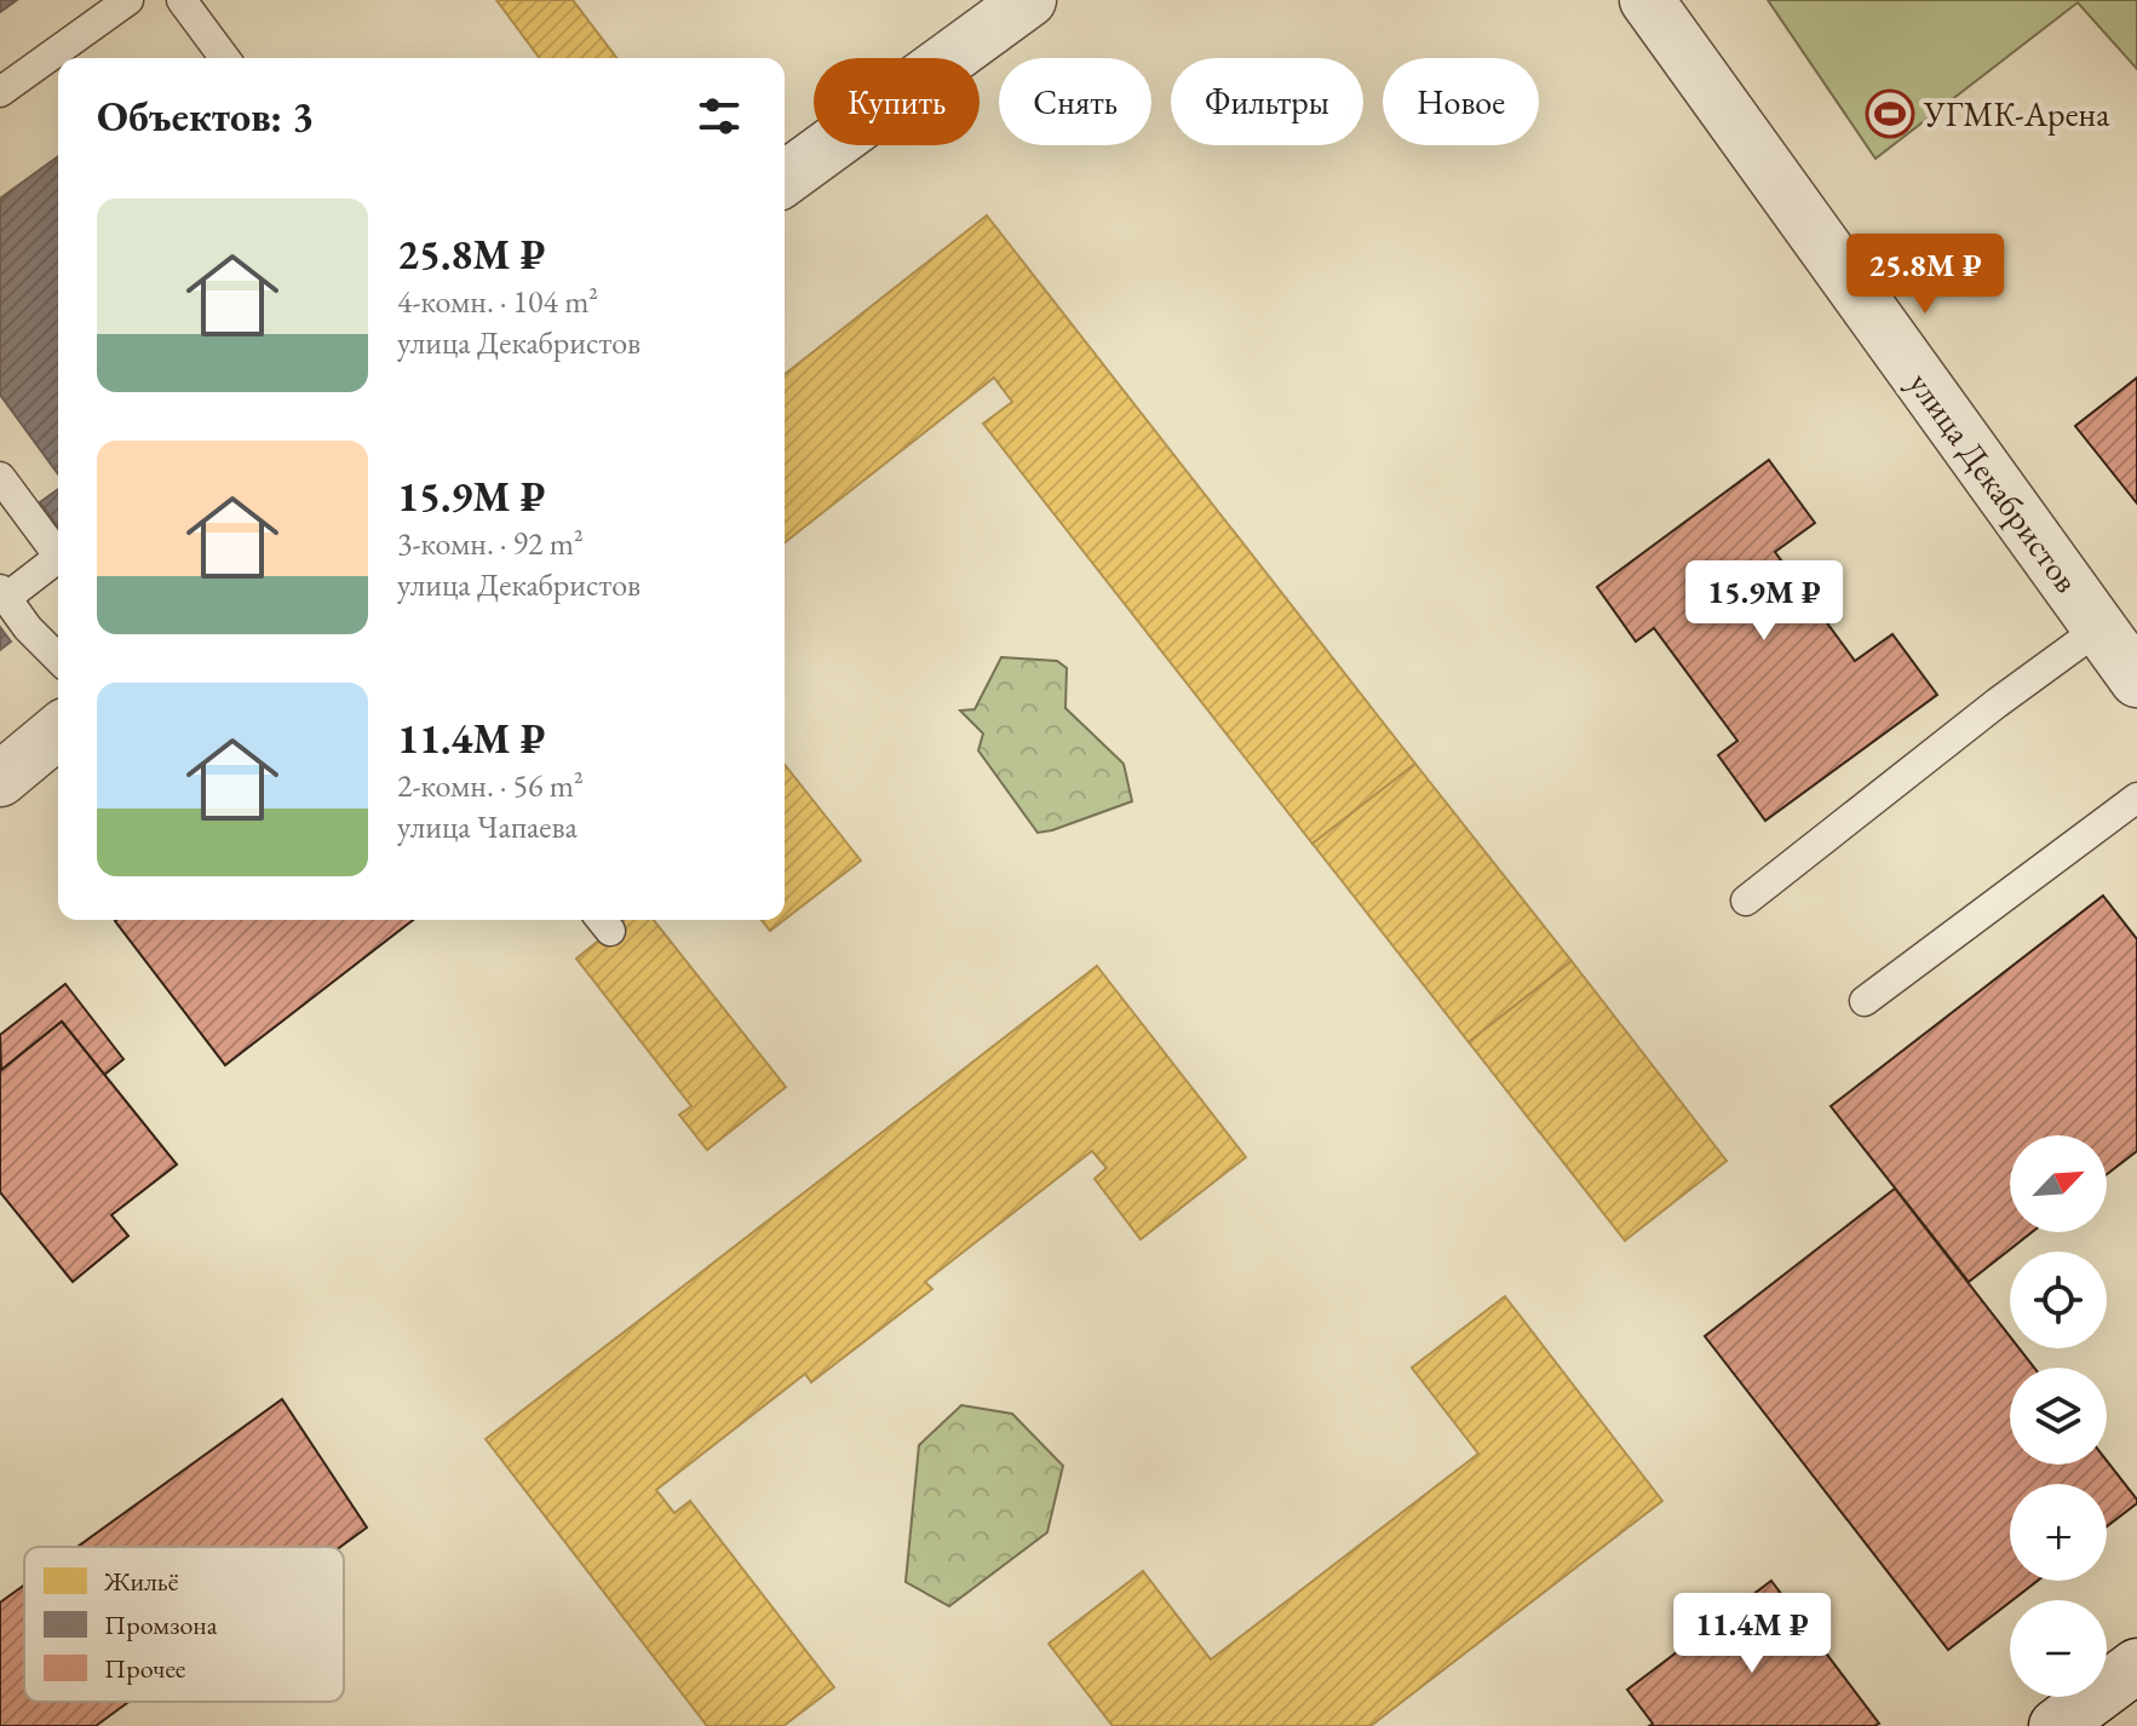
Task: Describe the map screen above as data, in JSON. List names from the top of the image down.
{
  "streets": {
    "street": ["улица Декабристов"]
  },
  "places": {
    "sports": ["УГМК-Арена"]
  },
  "legend": ["Жильё", "Промзона", "Прочее"],
  "north": "top right",
  "page": {
    "chip": [
      "Купить",
      "Снять",
      "Фильтры",
      "Новое"
    ],
    "heading": "Объектов: 3",
    "list": [
      {
        "name": "25.8M ₽",
        "note": "4-комн. · 104 m² · улица Декабристов"
      },
      {
        "name": "15.9M ₽",
        "note": "3-комн. · 92 m² · улица Декабристов"
      },
      {
        "name": "11.4M ₽",
        "note": "2-комн. · 56 m² · улица Чапаева"
      }
    ],
    "price": ["25.8M ₽", "15.9M ₽", "11.4M ₽"],
    "map_buttons": ["+", "−"]
  }
}
